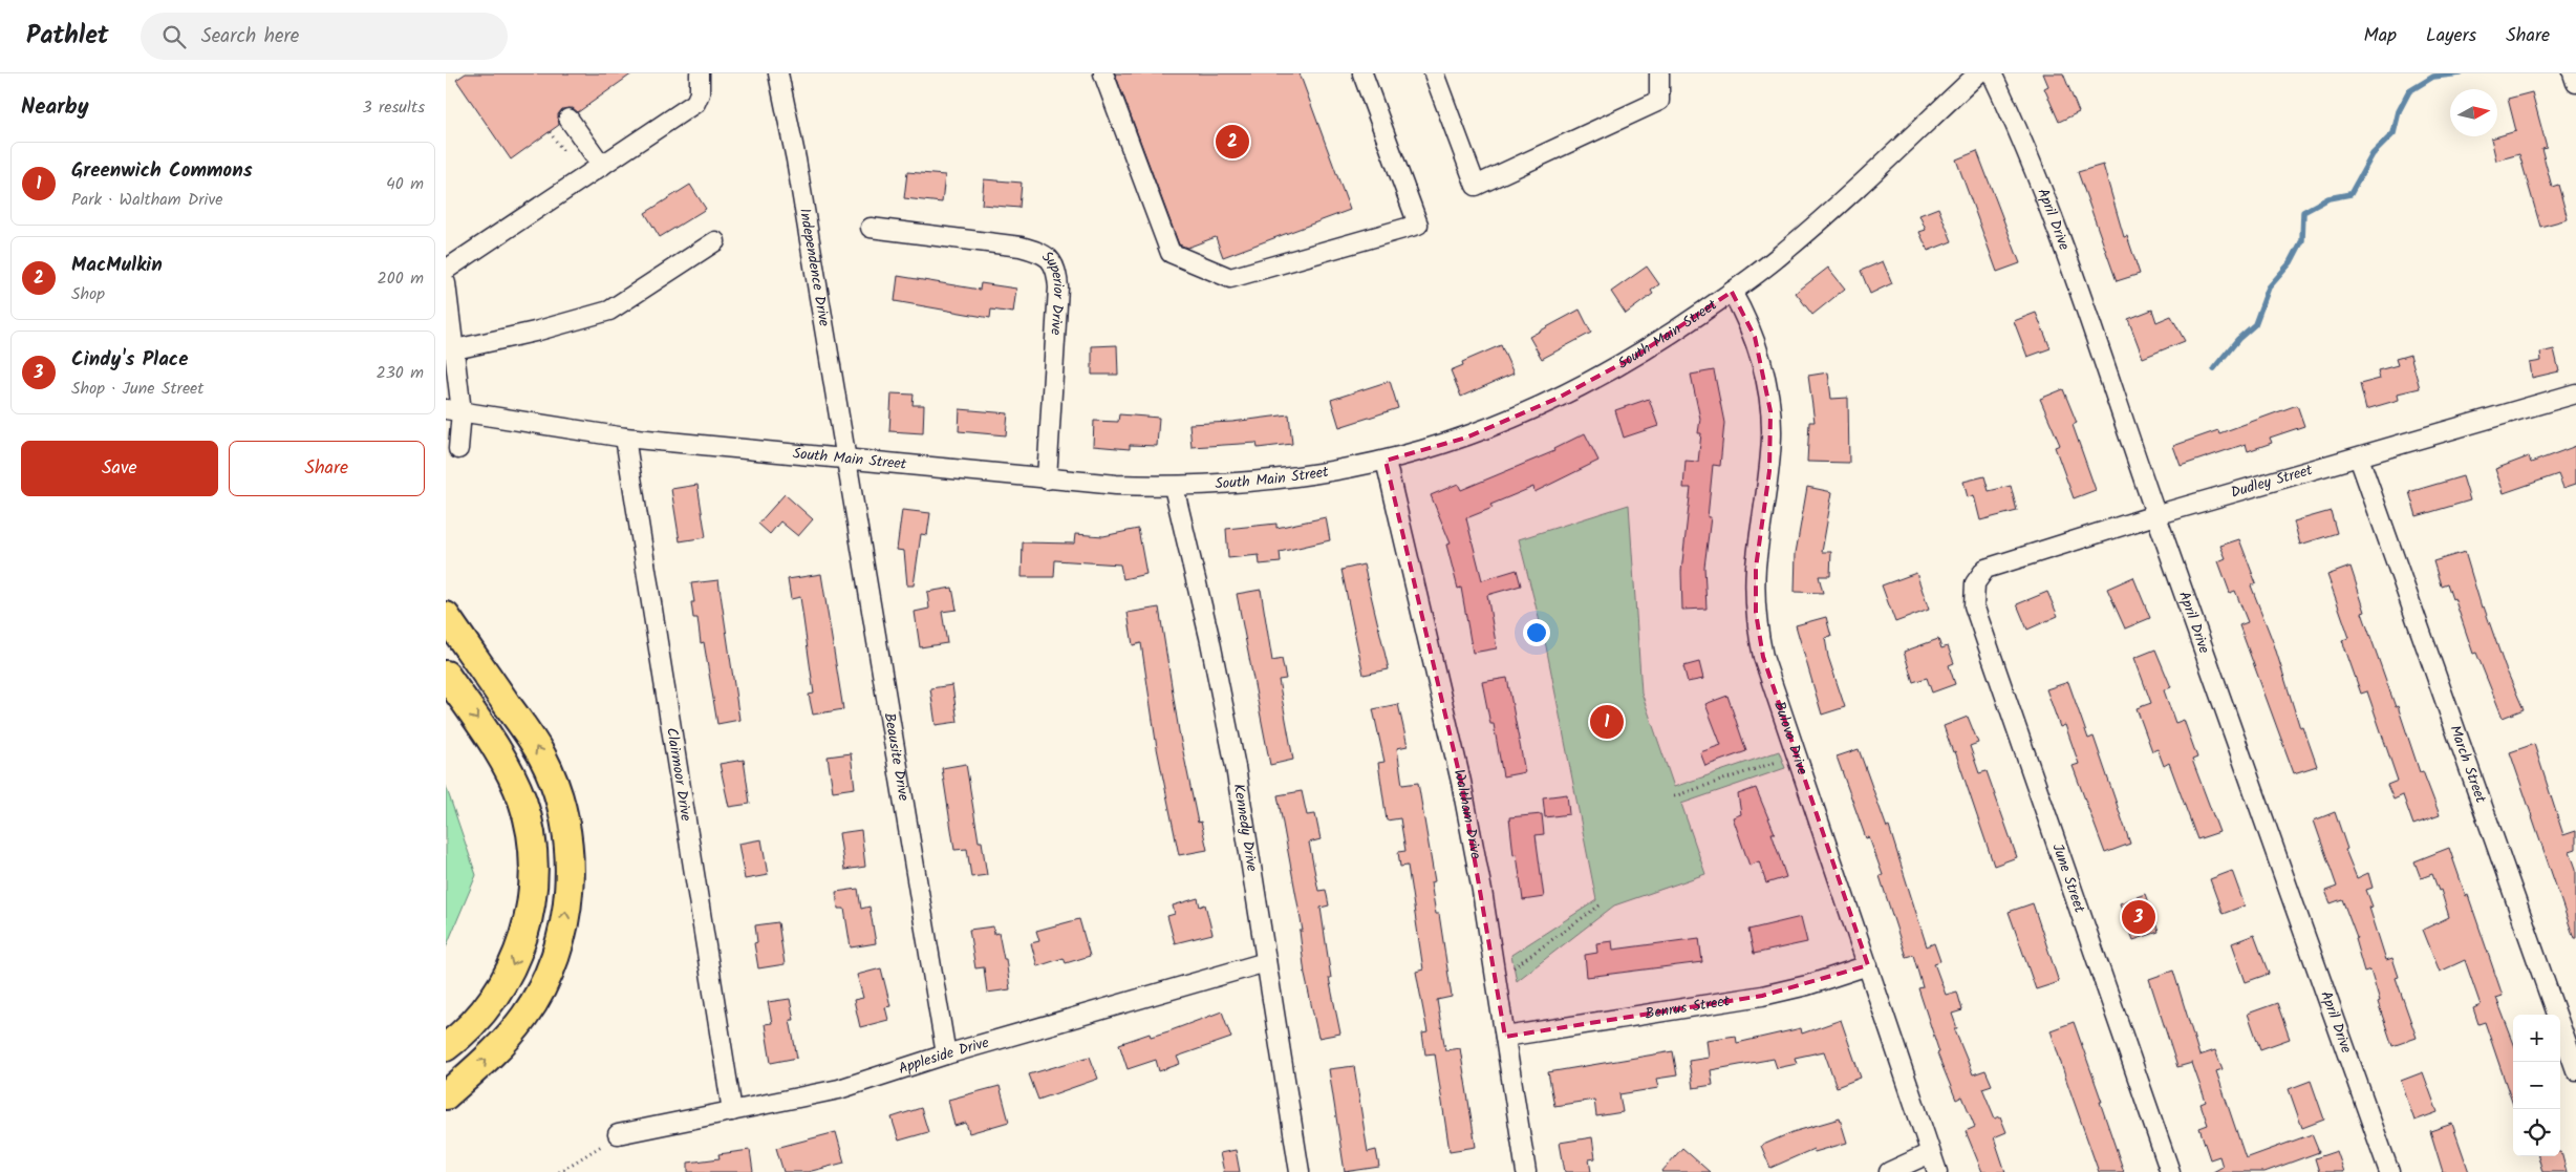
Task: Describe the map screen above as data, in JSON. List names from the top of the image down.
{
  "streets": {
    "street": [
      "April Drive",
      "Independence Drive",
      "Superior Drive",
      "South Main Street",
      "Dudley Street",
      "Bulova Drive",
      "Beausite Drive",
      "March Street",
      "Clairmoor Drive",
      "Waltham Drive",
      "Kennedy Drive",
      "June Street",
      "Benrus Street",
      "Appleside Drive"
    ]
  },
  "crossings": [
    ["April Drive", "Dudley Street"],
    ["Independence Drive", "South Main Street"],
    ["Independence Drive", "Beausite Drive"],
    ["Superior Drive", "South Main Street"],
    ["South Main Street", "Bulova Drive"],
    ["South Main Street", "Beausite Drive"],
    ["South Main Street", "Clairmoor Drive"],
    ["South Main Street", "Waltham Drive"],
    ["South Main Street", "Kennedy Drive"],
    ["Dudley Street", "March Street"],
    ["Dudley Street", "June Street"],
    ["Bulova Drive", "Benrus Street"],
    ["Beausite Drive", "Appleside Drive"],
    ["Clairmoor Drive", "Appleside Drive"],
    ["Waltham Drive", "Benrus Street"],
    ["Kennedy Drive", "Appleside Drive"]
  ],
  "north": "right",
  "page": {
    "header": "Pathlet",
    "search": "Search here",
    "nav": ["Map", "Layers", "Share"],
    "heading": ["Nearby", "3 results"],
    "pins": ["2", "1", "3"],
    "list": [
      {
        "mark": "1",
        "name": "Greenwich Commons",
        "note": "Park · Waltham Drive",
        "value": "40 m"
      },
      {
        "mark": "2",
        "name": "MacMulkin",
        "note": "Shop",
        "value": "200 m"
      },
      {
        "mark": "3",
        "name": "Cindy's Place",
        "note": "Shop · June Street",
        "value": "230 m"
      }
    ],
    "buttons": ["Save", "Share"],
    "map_buttons": ["+", "−"]
  }
}
